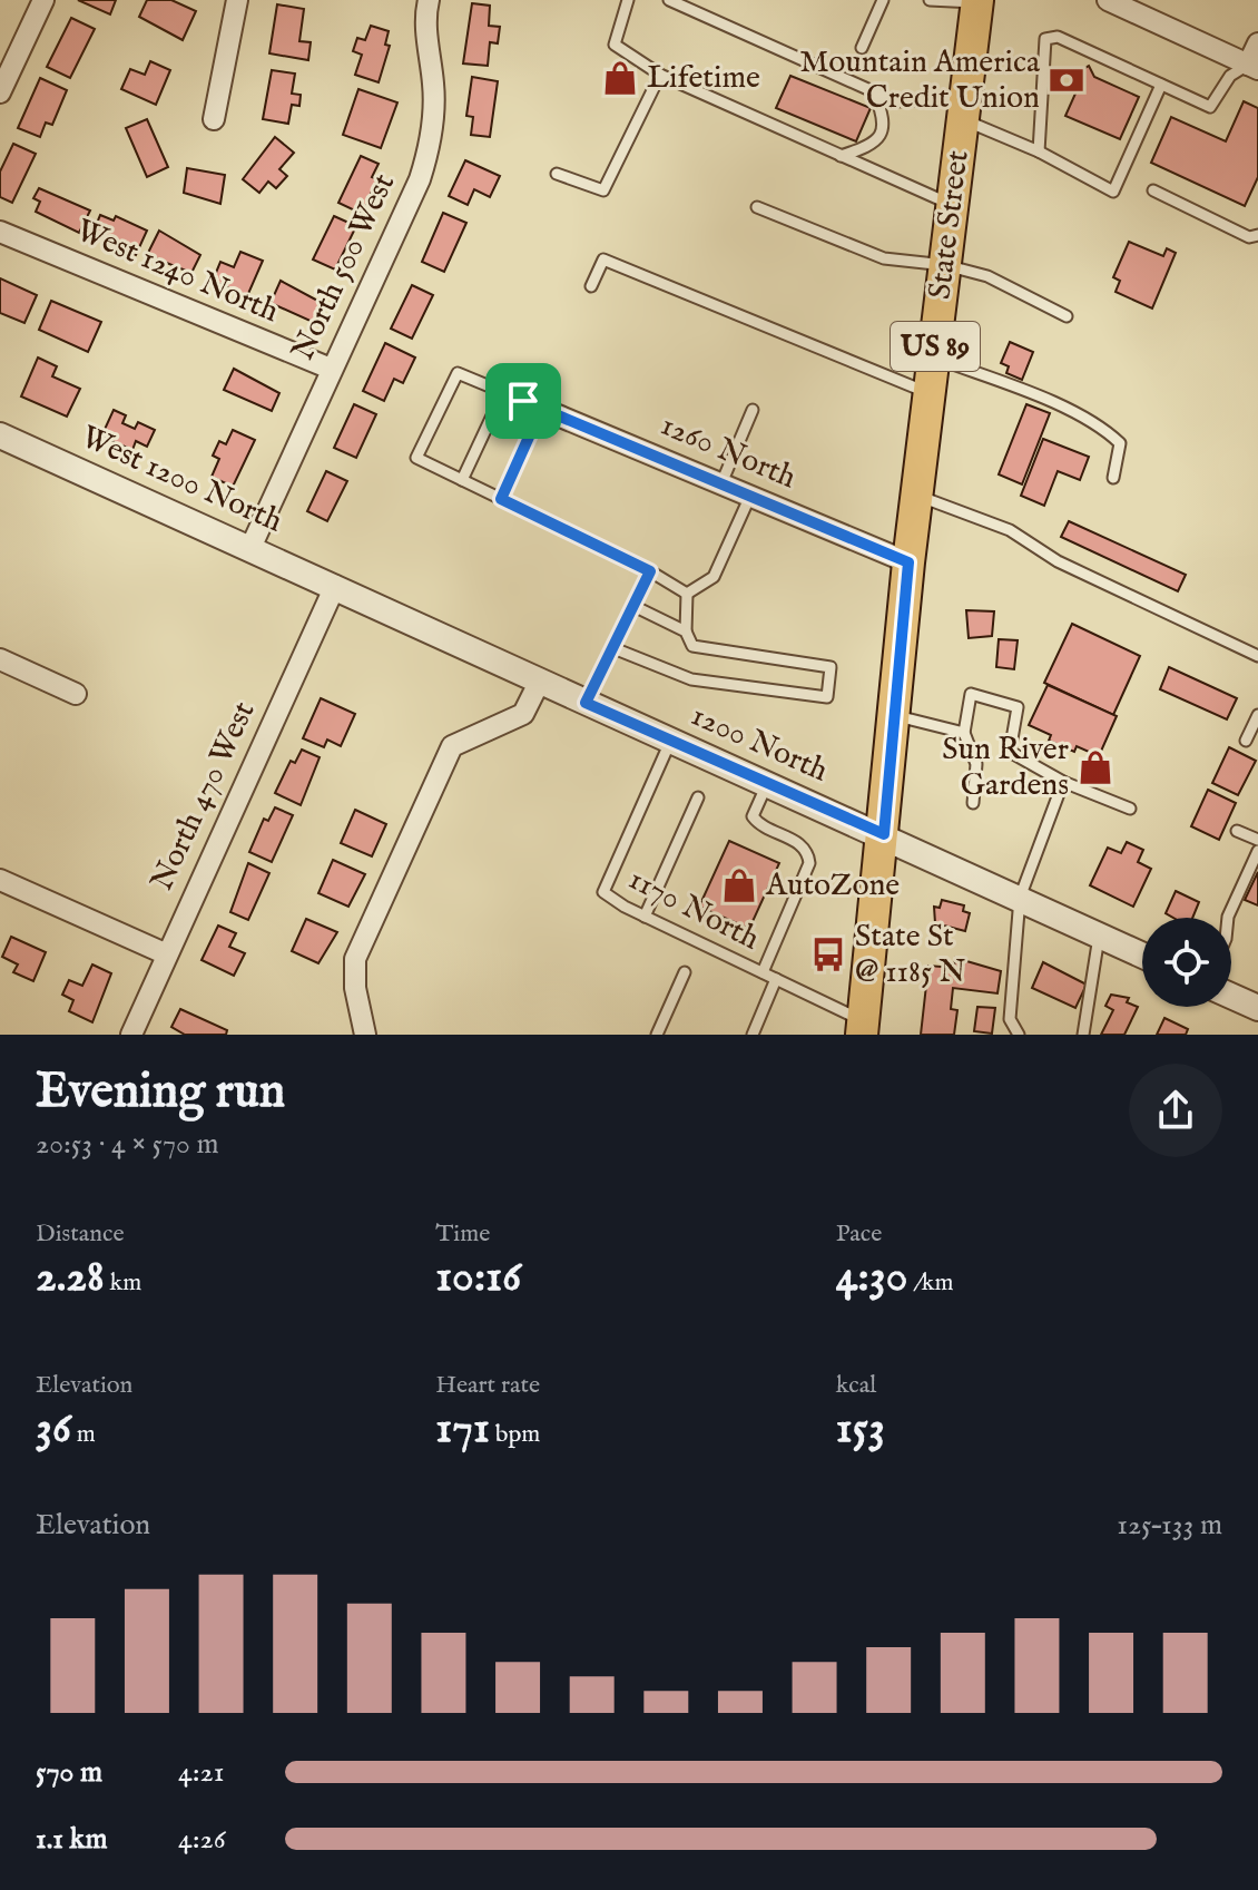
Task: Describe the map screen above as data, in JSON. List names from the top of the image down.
{
  "streets": {
    "main road": ["State Street", "US 89"],
    "street": [
      "North 500 West",
      "West 1240 North",
      "1260 North",
      "West 1200 North",
      "1200 North",
      "North 470 West"
    ],
    "lane": ["1170 North"]
  },
  "crossings": [
    ["State Street", "1260 North"],
    ["State Street", "1200 North"],
    ["State Street", "1170 North"],
    ["North 500 West", "West 1240 North"],
    ["North 500 West", "West 1200 North"],
    ["West 1200 North", "1200 North"],
    ["West 1200 North", "North 470 West"],
    ["1200 North", "North 470 West"],
    ["1200 North", "1170 North"]
  ],
  "places": {
    "shop": ["Lifetime", "Sun River Gardens", "AutoZone"],
    "bank": ["Mountain America Credit Union"],
    "bus stop": ["State St @ 1185 N"]
  },
  "page": {
    "heading": ["Evening run", "20:53 · 4 × 570 m"],
    "stats": [
      ["Distance", "2.28 km"],
      ["Time", "10:16"],
      ["Pace", "4:30 /km"],
      ["Elevation", "36 m"],
      ["Heart rate", "171 bpm"],
      ["kcal", "153"]
    ],
    "chart": ["Elevation", "125–133 m"],
    "list": [
      {
        "name": "570 m",
        "note": "4:21"
      },
      {
        "name": "1.1 km",
        "note": "4:26"
      }
    ]
  }
}
